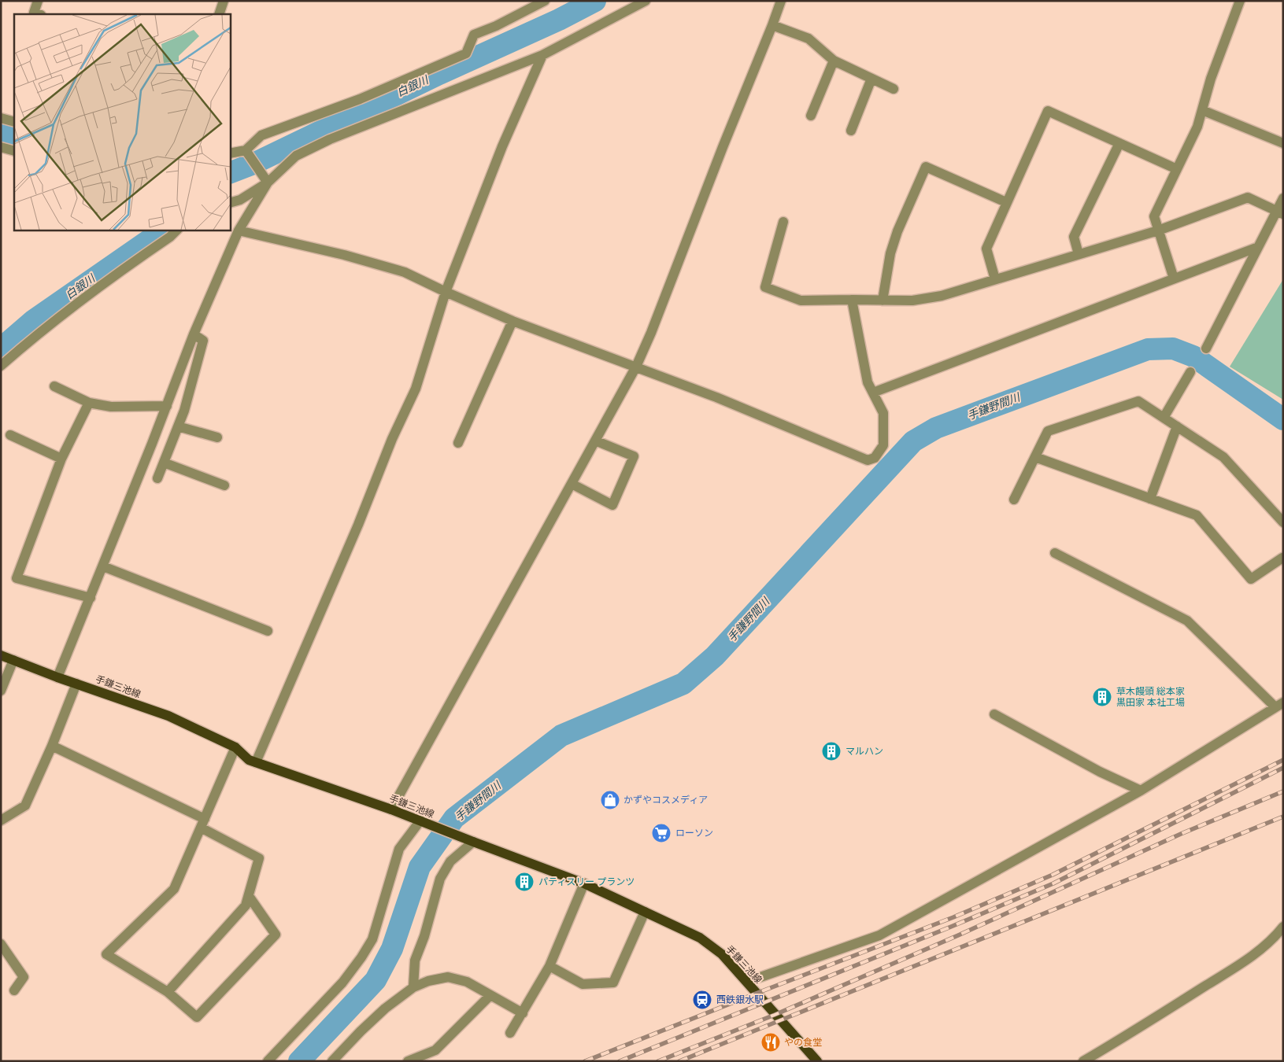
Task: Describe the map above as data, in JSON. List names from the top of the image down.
{
  "streets": {
    "main road": ["手鎌三池線"]
  },
  "water": ["白銀川", "手鎌野間川"],
  "places": {
    "building": ["草木饅頭 総本家 黒田家 本社工場", "マルハン", "パティスリー プランツ"],
    "shop": ["かずやコスメディア"],
    "supermarket": ["ローソン"],
    "station": ["西鉄銀水駅"],
    "restaurant": ["やの食堂"]
  }
}
